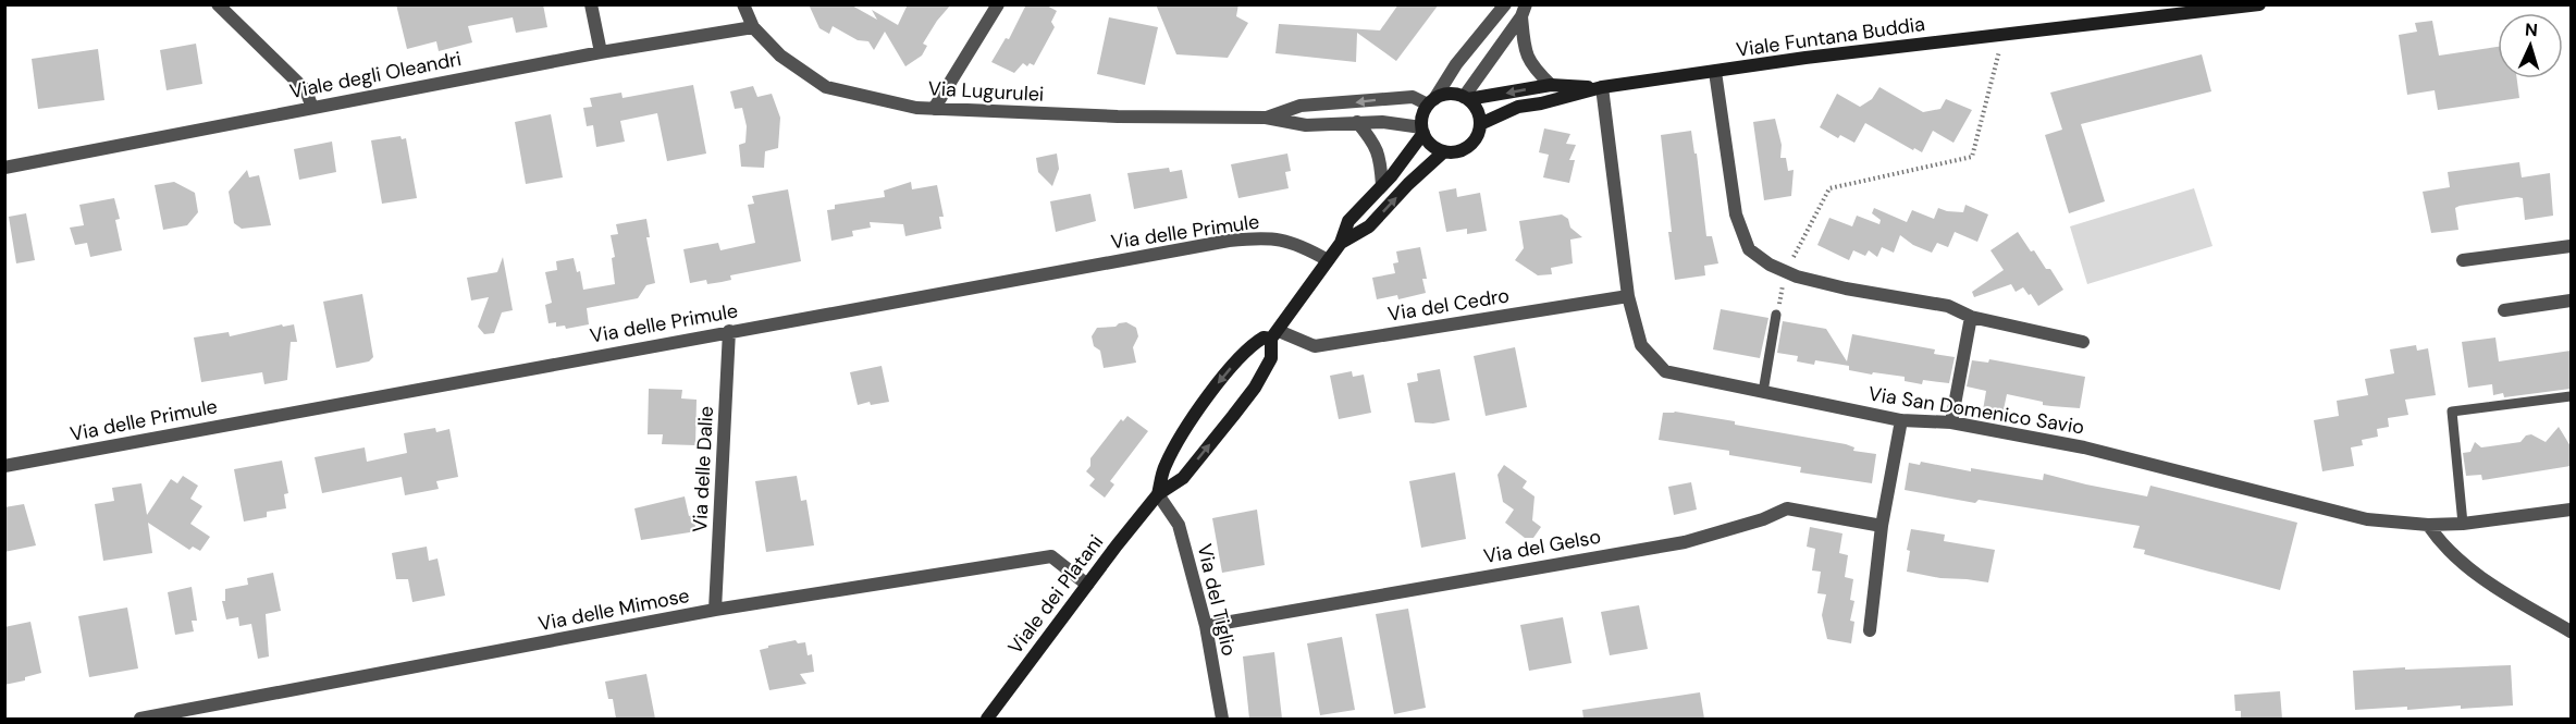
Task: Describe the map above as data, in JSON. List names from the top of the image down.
{
  "streets": {
    "main road": ["Viale Funtana Buddia", "Viale dei Platani"],
    "street": [
      "Viale degli Oleandri",
      "Via Lugurulei",
      "Via delle Primule",
      "Via del Cedro",
      "Via San Domenico Savio",
      "Via delle Dalie",
      "Via del Gelso",
      "Via del Tiglio",
      "Via delle Mimose"
    ]
  },
  "crossings": [
    ["Viale Funtana Buddia", "Via Lugurulei"],
    ["Viale Funtana Buddia", "Via San Domenico Savio"],
    ["Viale Funtana Buddia", "Viale dei Platani"],
    ["Viale degli Oleandri", "Via Lugurulei"],
    ["Via Lugurulei", "Viale dei Platani"],
    ["Via delle Primule", "Via delle Dalie"],
    ["Via delle Primule", "Viale dei Platani"],
    ["Via del Cedro", "Via San Domenico Savio"],
    ["Via del Cedro", "Viale dei Platani"],
    ["Via delle Dalie", "Via delle Mimose"],
    ["Via del Gelso", "Via del Tiglio"],
    ["Viale dei Platani", "Via del Tiglio"],
    ["Viale dei Platani", "Via delle Mimose"]
  ],
  "north": "top"
}
